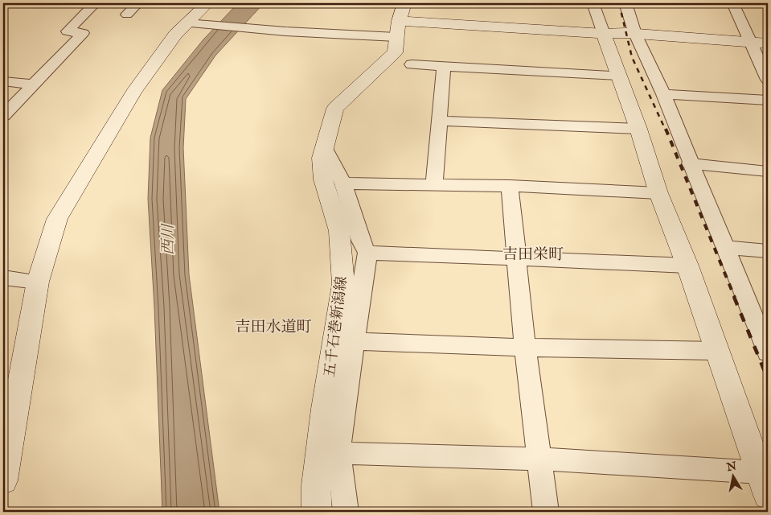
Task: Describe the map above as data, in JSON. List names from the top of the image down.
{
  "streets": {
    "street": ["五千石巻新潟線"]
  },
  "districts": ["吉田栄町", "吉田水道町"],
  "water": ["西川"],
  "north": "top"
}
